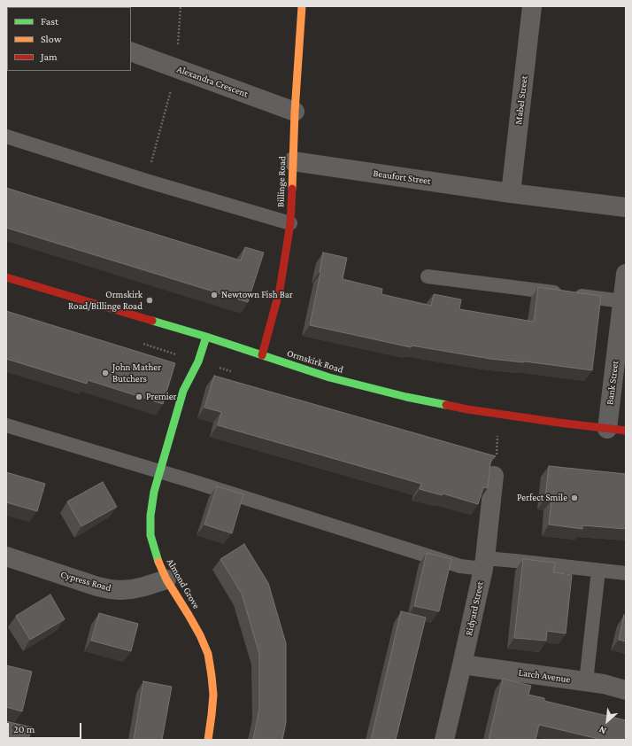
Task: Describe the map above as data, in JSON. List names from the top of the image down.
{
  "streets": {
    "main road": ["Billinge Road", "Ormskirk Road", "Almond Grove"],
    "street": [
      "Alexandra Crescent",
      "Mabel Street",
      "Beaufort Street",
      "Bank Street",
      "Cypress Road",
      "Ridyard Street",
      "Larch Avenue"
    ]
  },
  "crossings": [
    ["Alexandra Crescent", "Billinge Road"],
    ["Mabel Street", "Beaufort Street"],
    ["Beaufort Street", "Billinge Road"],
    ["Billinge Road", "Ormskirk Road"],
    ["Ormskirk Road", "Bank Street"],
    ["Ormskirk Road", "Almond Grove"],
    ["Cypress Road", "Almond Grove"],
    ["Ridyard Street", "Larch Avenue"]
  ],
  "places": [
    "Newtown Fish Bar",
    "Ormskirk Road/Billinge Road",
    "John Mather Butchers",
    "Premier",
    "Perfect Smile"
  ],
  "legend": ["Fast", "Slow", "Jam"],
  "scale_bar": "20 m",
  "north": "bottom left"
}
